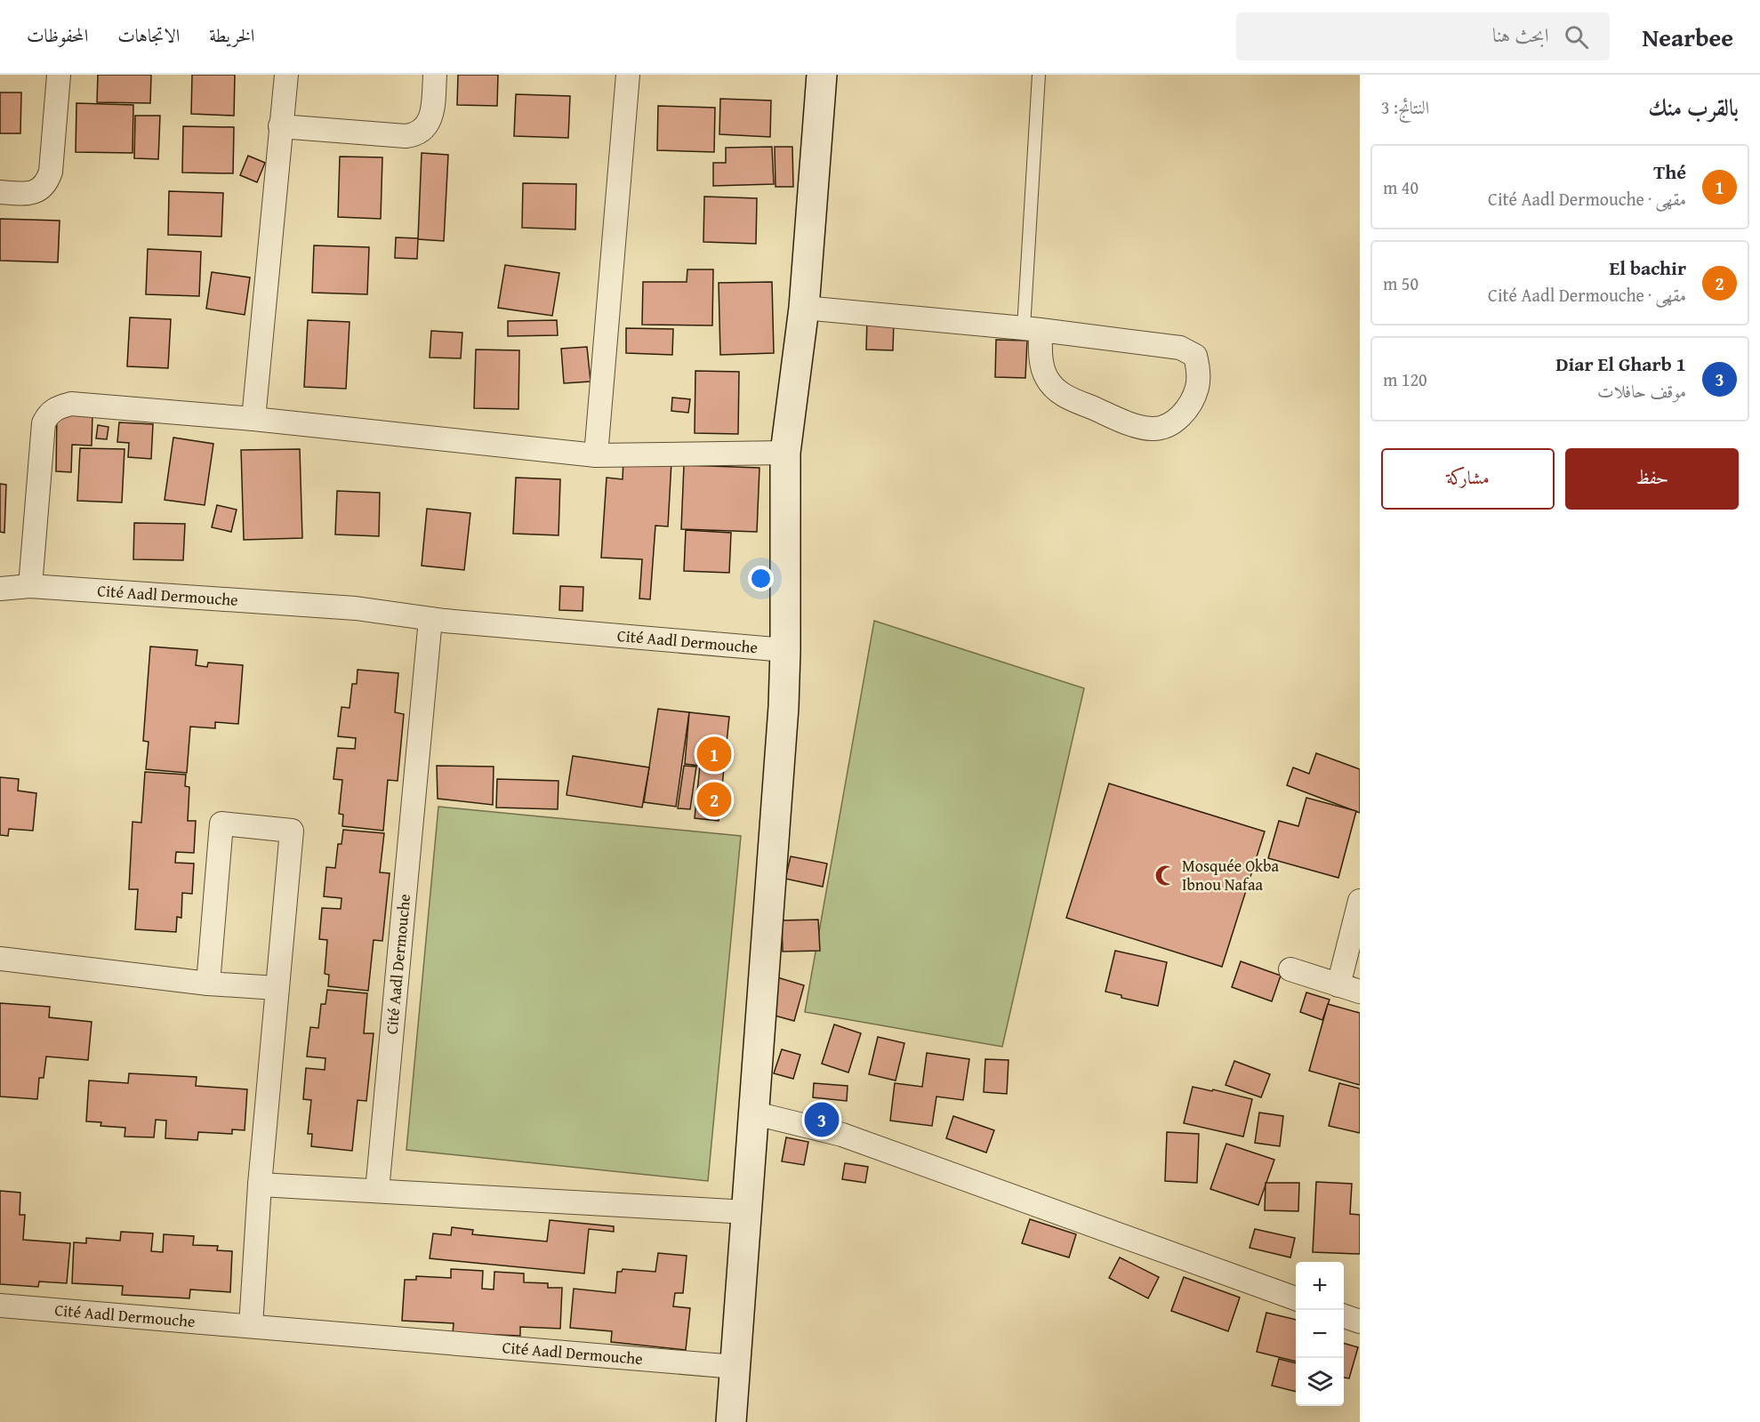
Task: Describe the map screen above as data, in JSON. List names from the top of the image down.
{
  "streets": {
    "street": ["Cité Aadl Dermouche"]
  },
  "places": {
    "mosque": ["Mosquée Okba Ibnou Nafaa"]
  },
  "page": {
    "header": "Nearbee",
    "search": "ابحث هنا",
    "nav": ["الخريطة", "الاتجاهات", "المحفوظات"],
    "heading": ["بالقرب منك", "النتائج: 3"],
    "list": [
      {
        "mark": "1",
        "name": "Thé",
        "note": "مقهى · Cité Aadl Dermouche",
        "value": "40 m"
      },
      {
        "mark": "2",
        "name": "El bachir",
        "note": "مقهى · Cité Aadl Dermouche",
        "value": "50 m"
      },
      {
        "mark": "3",
        "name": "Diar El Gharb 1",
        "note": "موقف حافلات",
        "value": "120 m"
      }
    ],
    "buttons": ["حفظ", "مشاركة"],
    "pins": ["1", "2", "3"],
    "map_buttons": ["+", "−"]
  }
}
